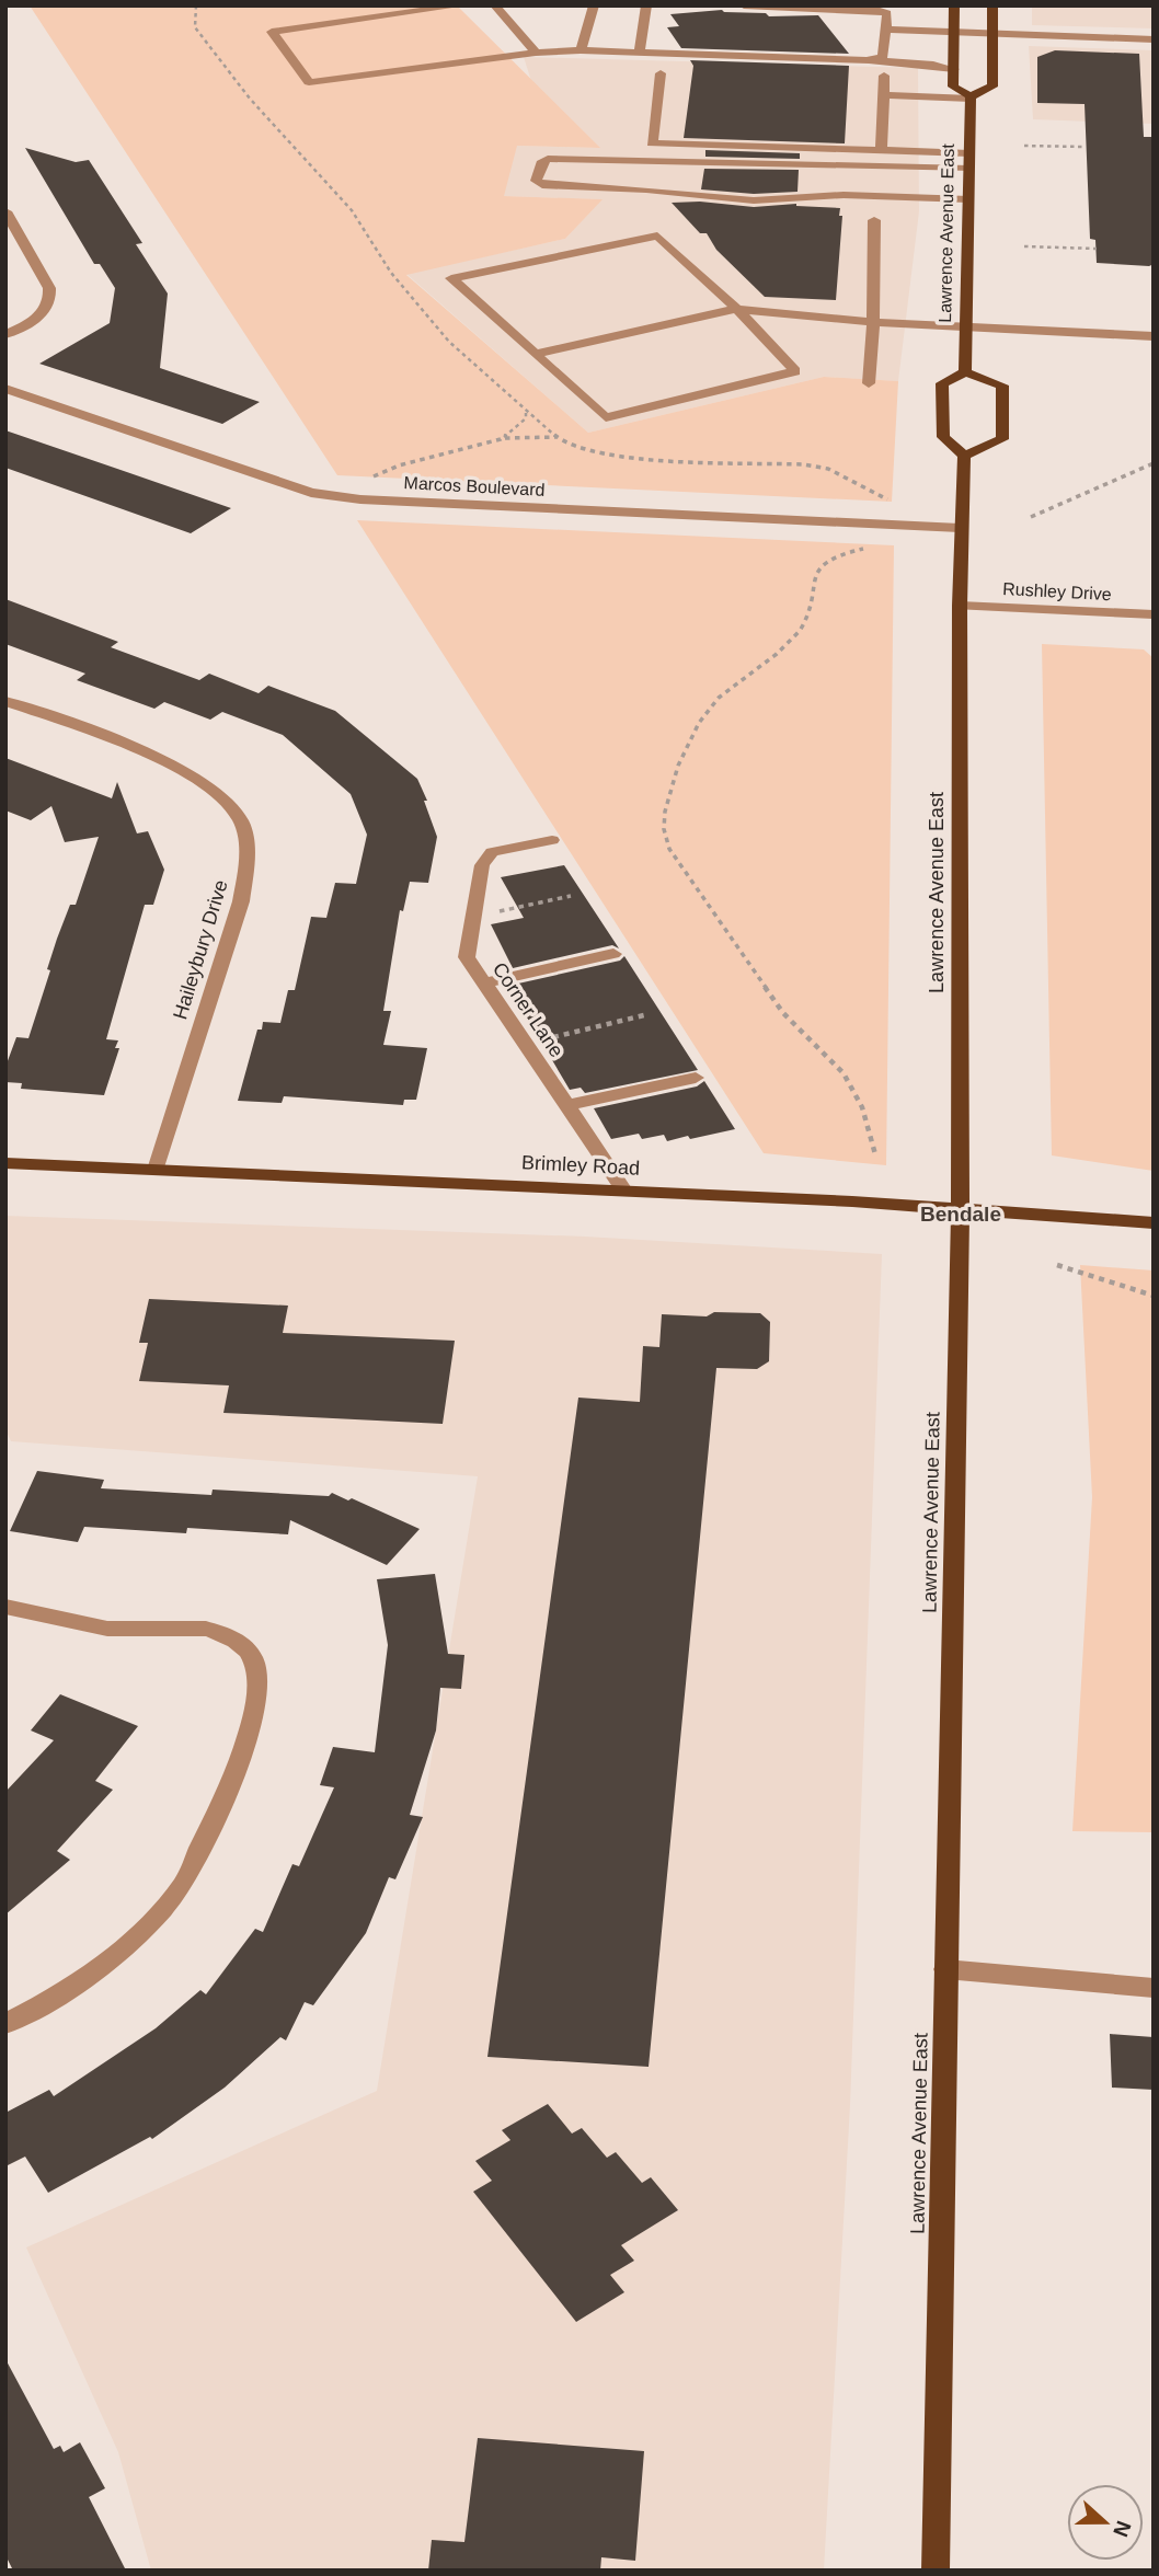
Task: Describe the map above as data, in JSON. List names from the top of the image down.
{
  "streets": {
    "main road": ["Lawrence Avenue East", "Brimley Road"],
    "street": [
      "Marcos Boulevard",
      "Rushley Drive",
      "Haileybury Drive",
      "Corner Lane"
    ]
  },
  "crossings": [
    ["Lawrence Avenue East", "Marcos Boulevard"],
    ["Lawrence Avenue East", "Rushley Drive"],
    ["Lawrence Avenue East", "Brimley Road"],
    ["Haileybury Drive", "Brimley Road"],
    ["Corner Lane", "Brimley Road"]
  ],
  "districts": ["Bendale"],
  "north": "right"
}
